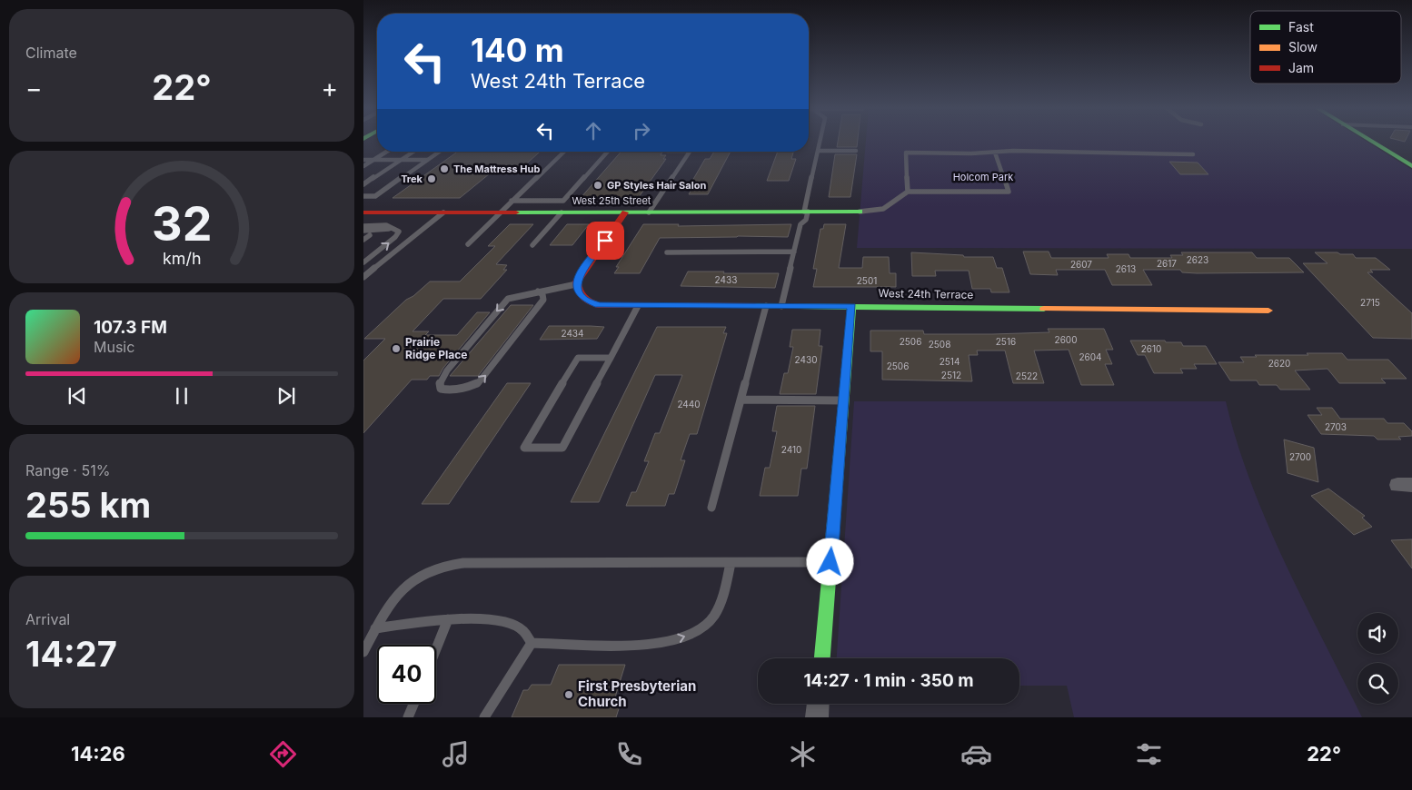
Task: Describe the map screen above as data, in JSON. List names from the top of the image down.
{
  "streets": {
    "main road": ["West 25th Street", "West 24th Terrace"]
  },
  "parks": ["Holcom Park"],
  "places": [
    "The Mattress Hub",
    "Trek",
    "GP Styles Hair Salon",
    "Prairie Ridge Place",
    "First Presbyterian Church"
  ],
  "house_numbers": [
    "2623",
    "2617",
    "2607",
    "2613",
    "2433",
    "2501",
    "2715",
    "2434",
    "2600",
    "2506",
    "2516",
    "2508",
    "2610",
    "2604",
    "2430",
    "2514",
    "2620",
    "2506",
    "2512",
    "2522",
    "2440",
    "2703",
    "2410",
    "2700"
  ],
  "legend": ["Fast", "Slow", "Jam"],
  "page": {
    "tile": [
      "Climate",
      ["Range · 51%", "255 km"],
      ["Arrival", "14:27"]
    ],
    "turn": ["140 m", "West 24th Terrace"],
    "heat": ["−", "22°", "+"],
    "song": ["107.3 FM", "Music"],
    "limit": "40",
    "trip": "14:27 · 1 min · 350 m",
    "tabs": ["14:26", "22°"],
    "gauge": ["32", "km/h"]
  }
}
